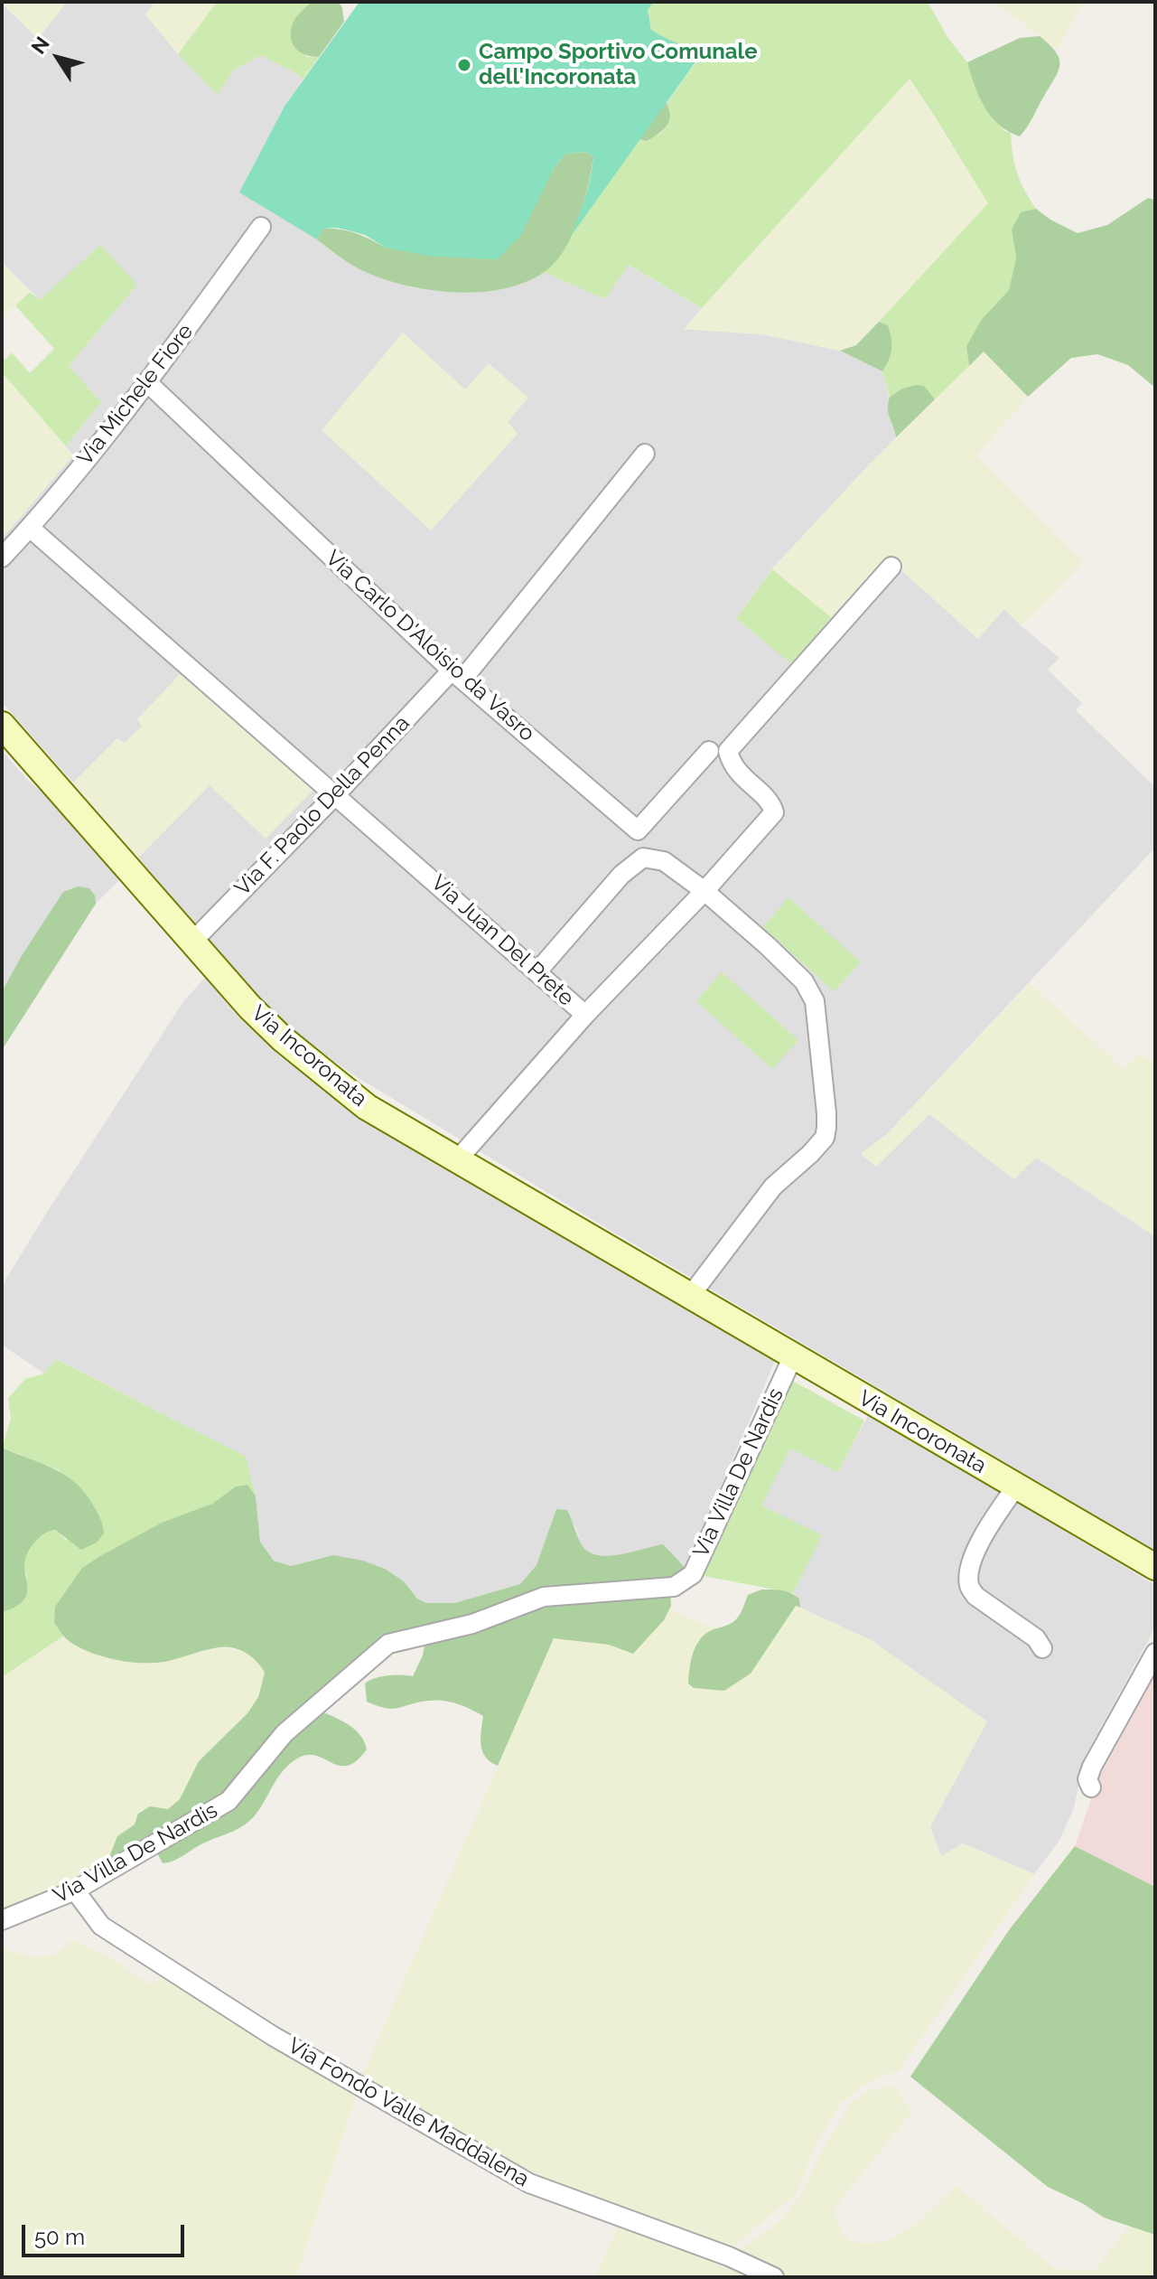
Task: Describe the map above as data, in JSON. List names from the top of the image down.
{
  "streets": {
    "main road": ["Via Incoronata"],
    "street": [
      "Via Michele Fiore",
      "Via Carlo D'Aloisio da Vasro",
      "Via F. Paolo Della Penna",
      "Via Juan Del Prete",
      "Via Villa De Nardis",
      "Via Fondo Valle Maddalena"
    ]
  },
  "crossings": [
    ["Via Michele Fiore", "Via Carlo D'Aloisio da Vasro"],
    ["Via Michele Fiore", "Via Juan Del Prete"],
    ["Via Carlo D'Aloisio da Vasro", "Via F. Paolo Della Penna"],
    ["Via F. Paolo Della Penna", "Via Juan Del Prete"],
    ["Via F. Paolo Della Penna", "Via Incoronata"],
    ["Via Incoronata", "Via Villa De Nardis"],
    ["Via Villa De Nardis", "Via Fondo Valle Maddalena"]
  ],
  "places": ["Campo Sportivo Comunale dell'Incoronata"],
  "scale_bar": "50 m",
  "north": "top left"
}
